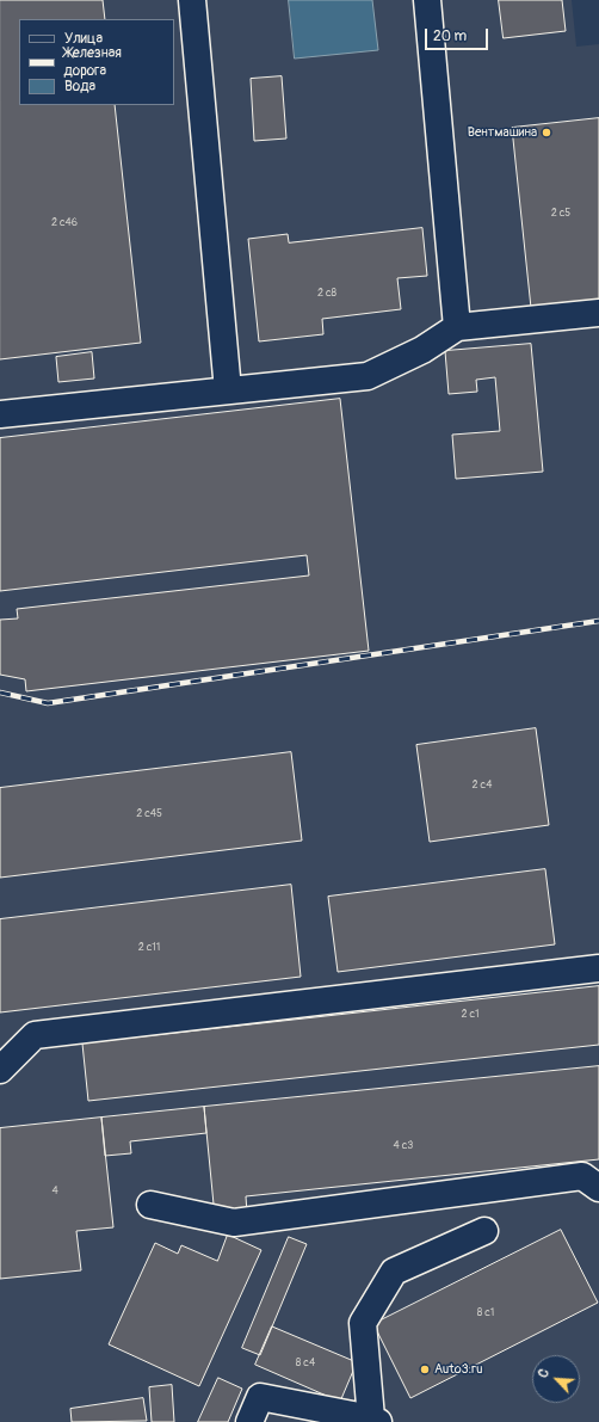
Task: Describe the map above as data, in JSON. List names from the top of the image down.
{
  "places": ["Вентмашина", "Auto3.ru"],
  "house_numbers": [
    "2 с5",
    "2 с46",
    "2 с8",
    "2 с4",
    "2 с45",
    "2 с11",
    "2 с1",
    "4 с3",
    "4",
    "8 с1",
    "8 с4"
  ],
  "legend": ["Улица", "Железная дорога", "Вода"],
  "scale_bar": "20 m",
  "north": "top left"
}
